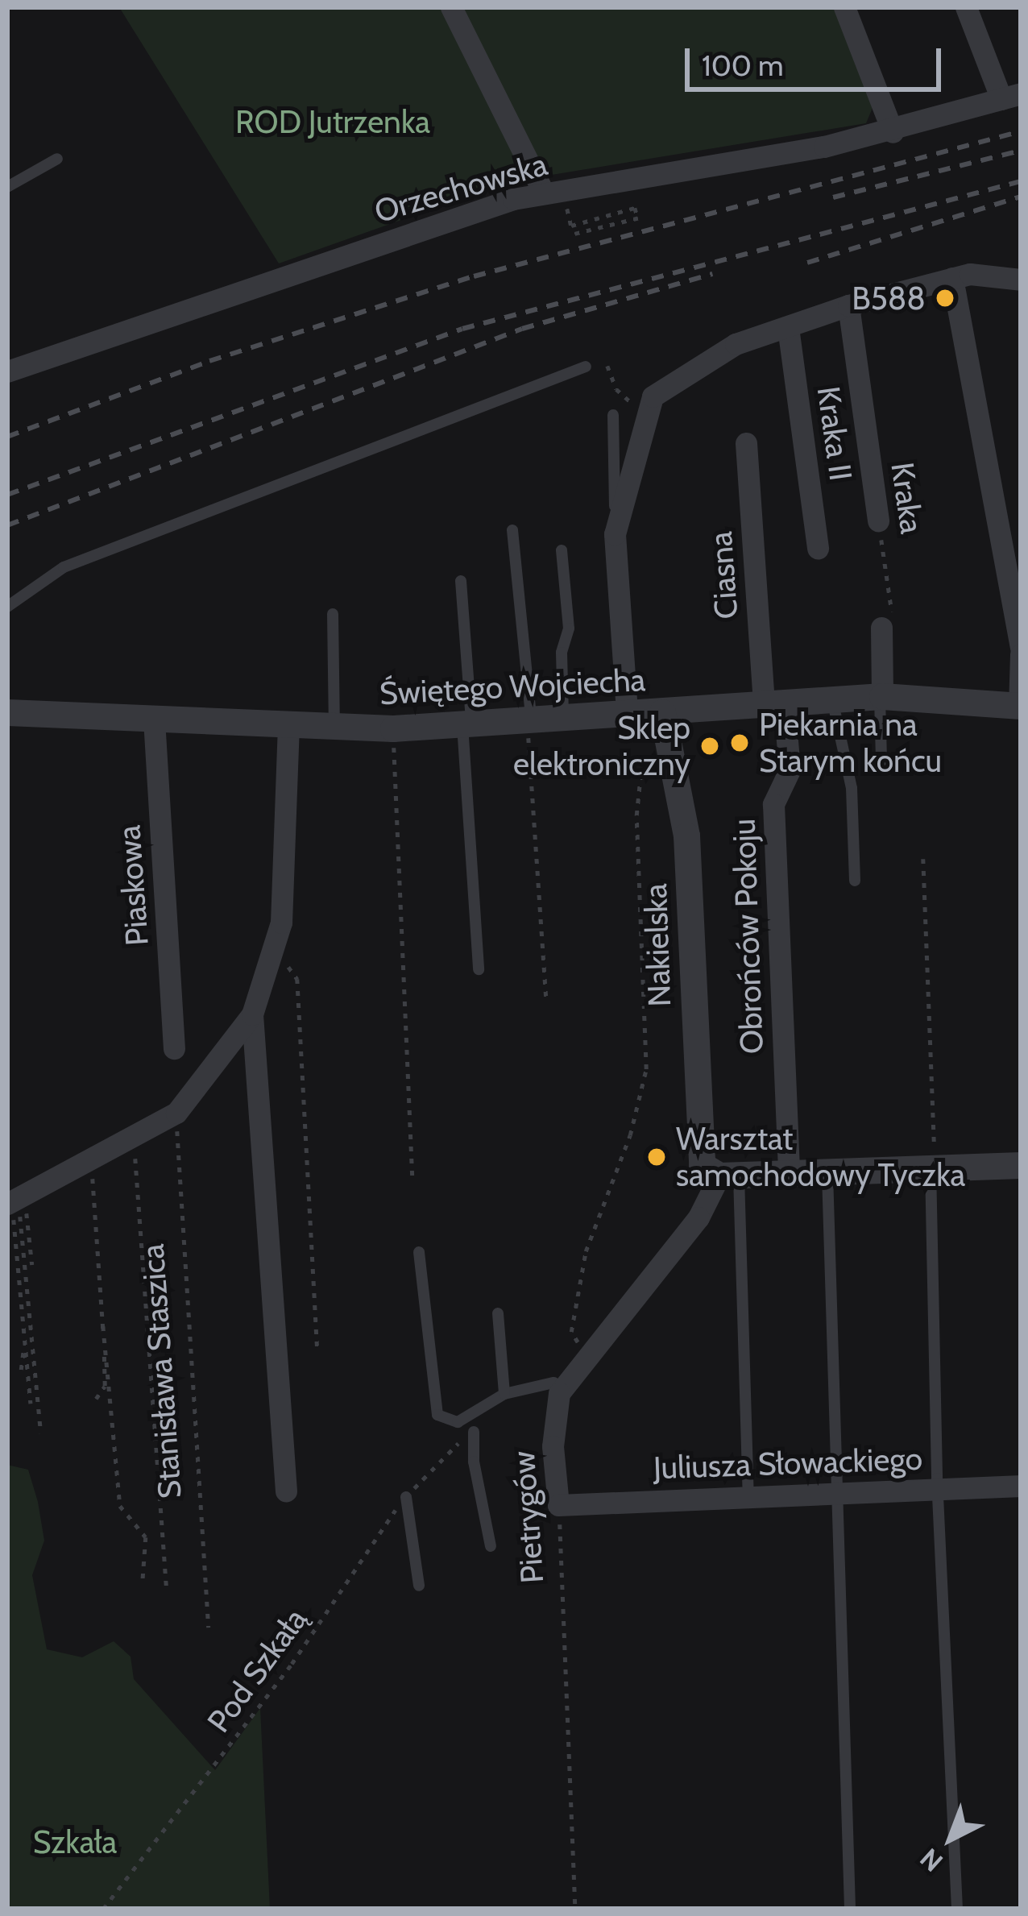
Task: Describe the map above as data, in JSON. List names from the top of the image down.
{
  "streets": {
    "street": [
      "Orzechowska",
      "Kraka II",
      "Kraka",
      "Ciasna",
      "Świętego Wojciecha",
      "Piaskowa",
      "Obrońców Pokoju",
      "Nakielska",
      "Juliusza Słowackiego",
      "Pietrygów"
    ],
    "path": ["Stanisława Staszica", "Pod Szkałą"]
  },
  "crossings": [
    ["Ciasna", "Świętego Wojciecha"],
    ["Ciasna", "Obrońców Pokoju"],
    ["Świętego Wojciecha", "Piaskowa"],
    ["Świętego Wojciecha", "Obrońców Pokoju"],
    ["Świętego Wojciecha", "Nakielska"],
    ["Świętego Wojciecha", "Pietrygów"],
    ["Nakielska", "Pietrygów"],
    ["Juliusza Słowackiego", "Pietrygów"]
  ],
  "parks": ["ROD Jutrzenka", "Szkała"],
  "places": [
    "B588",
    "Piekarnia na Starym końcu",
    "Sklep elektroniczny",
    "Warsztat samochodowy Tyczka"
  ],
  "scale_bar": "100 m",
  "north": "bottom left"
}
